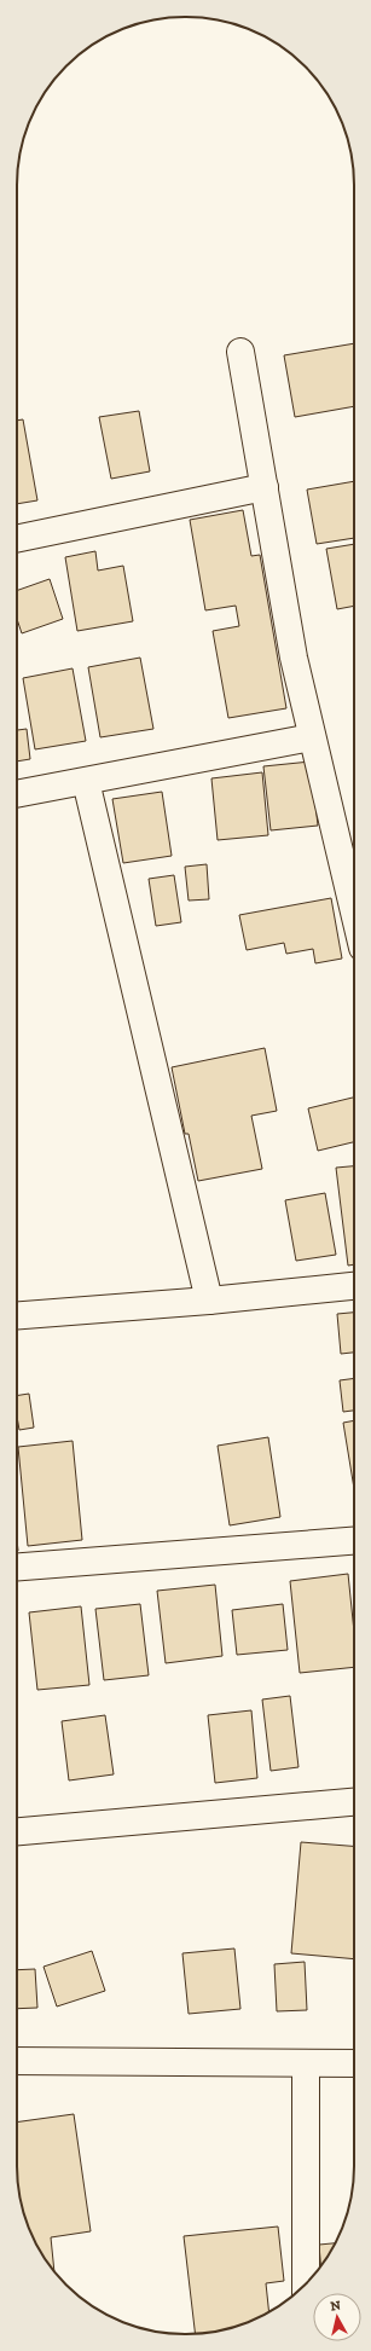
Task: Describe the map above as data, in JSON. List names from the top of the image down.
{
  "north": "top"
}
